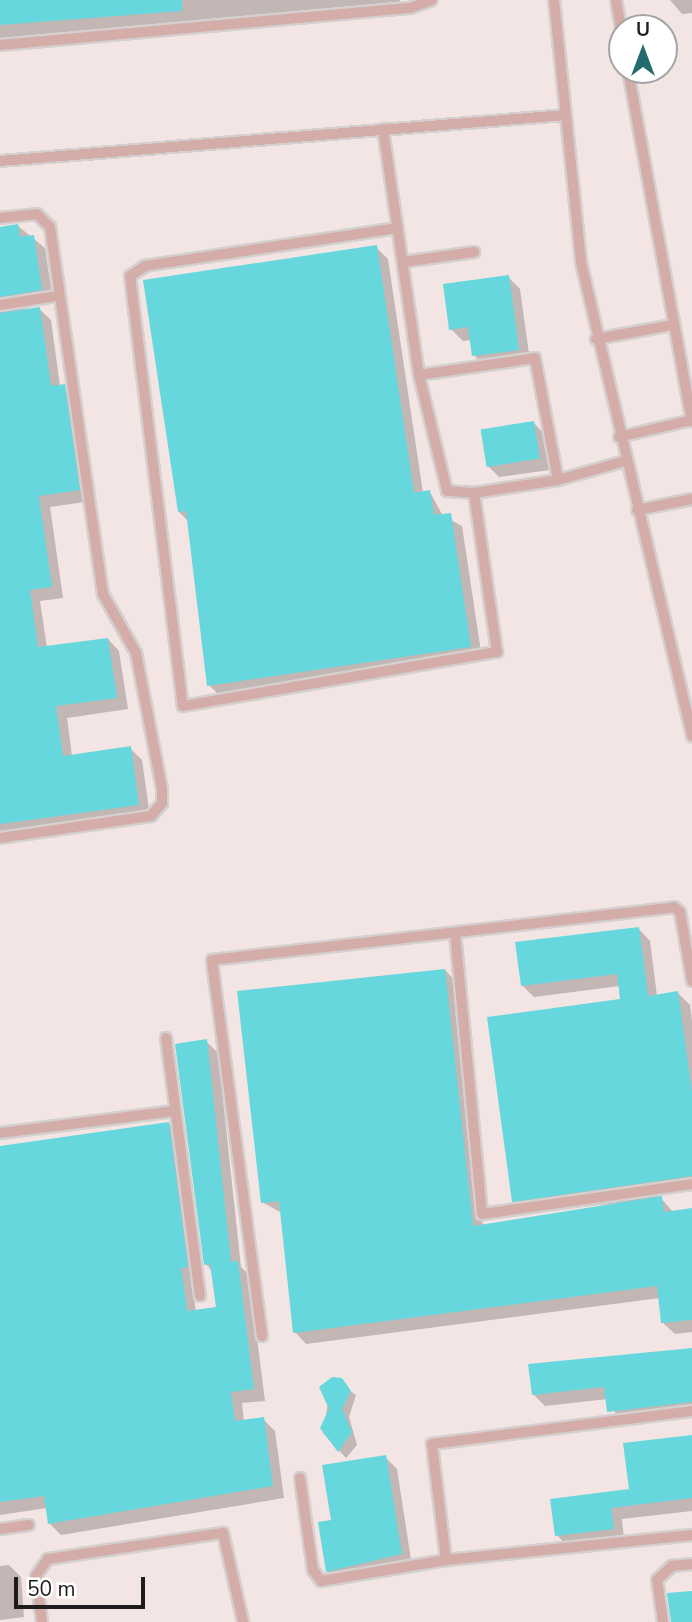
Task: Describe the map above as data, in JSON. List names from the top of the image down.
{
  "scale_bar": "50 m",
  "north": "top"
}
